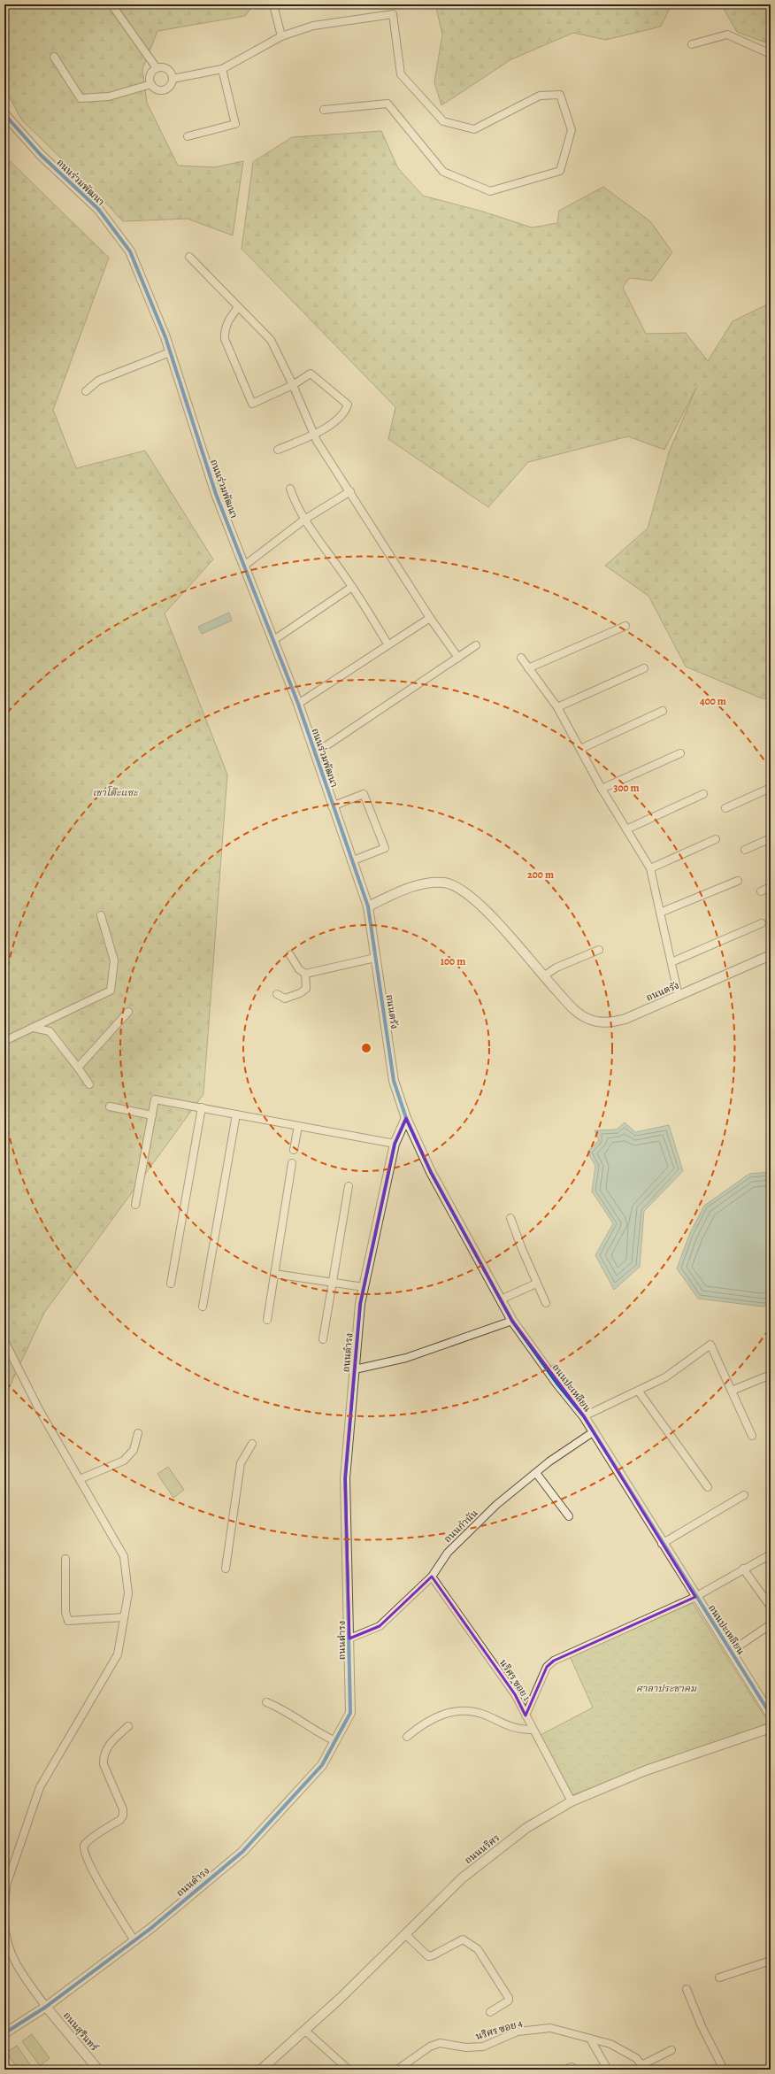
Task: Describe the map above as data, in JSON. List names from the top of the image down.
{
  "streets": {
    "street": [
      "ถนนร่วมพัฒนา",
      "ถนนตรัง",
      "ถนนดำรง",
      "ถนนปะเหลียน",
      "ถนนกำนัน",
      "นริศร ซอย 1",
      "ถนนนริศร",
      "นริศร ซอย 4",
      "ถนนสุรินทร์"
    ]
  },
  "crossings": [
    ["ถนนร่วมพัฒนา", "ถนนตรัง"],
    ["ถนนตรัง", "ถนนดำรง"],
    ["ถนนตรัง", "ถนนปะเหลียน"],
    ["ถนนดำรง", "ถนนปะเหลียน"],
    ["ถนนดำรง", "ถนนกำนัน"],
    ["ถนนดำรง", "ถนนสุรินทร์"],
    ["ถนนปะเหลียน", "ถนนกำนัน"],
    ["ถนนกำนัน", "นริศร ซอย 1"],
    ["นริศร ซอย 1", "ถนนนริศร"]
  ],
  "parks": ["เขาโต๊ะแซะ", "ศาลาประชาคม"],
  "rings": [
    "400 m",
    "300 m",
    "200 m",
    "100 m"
  ]
}
